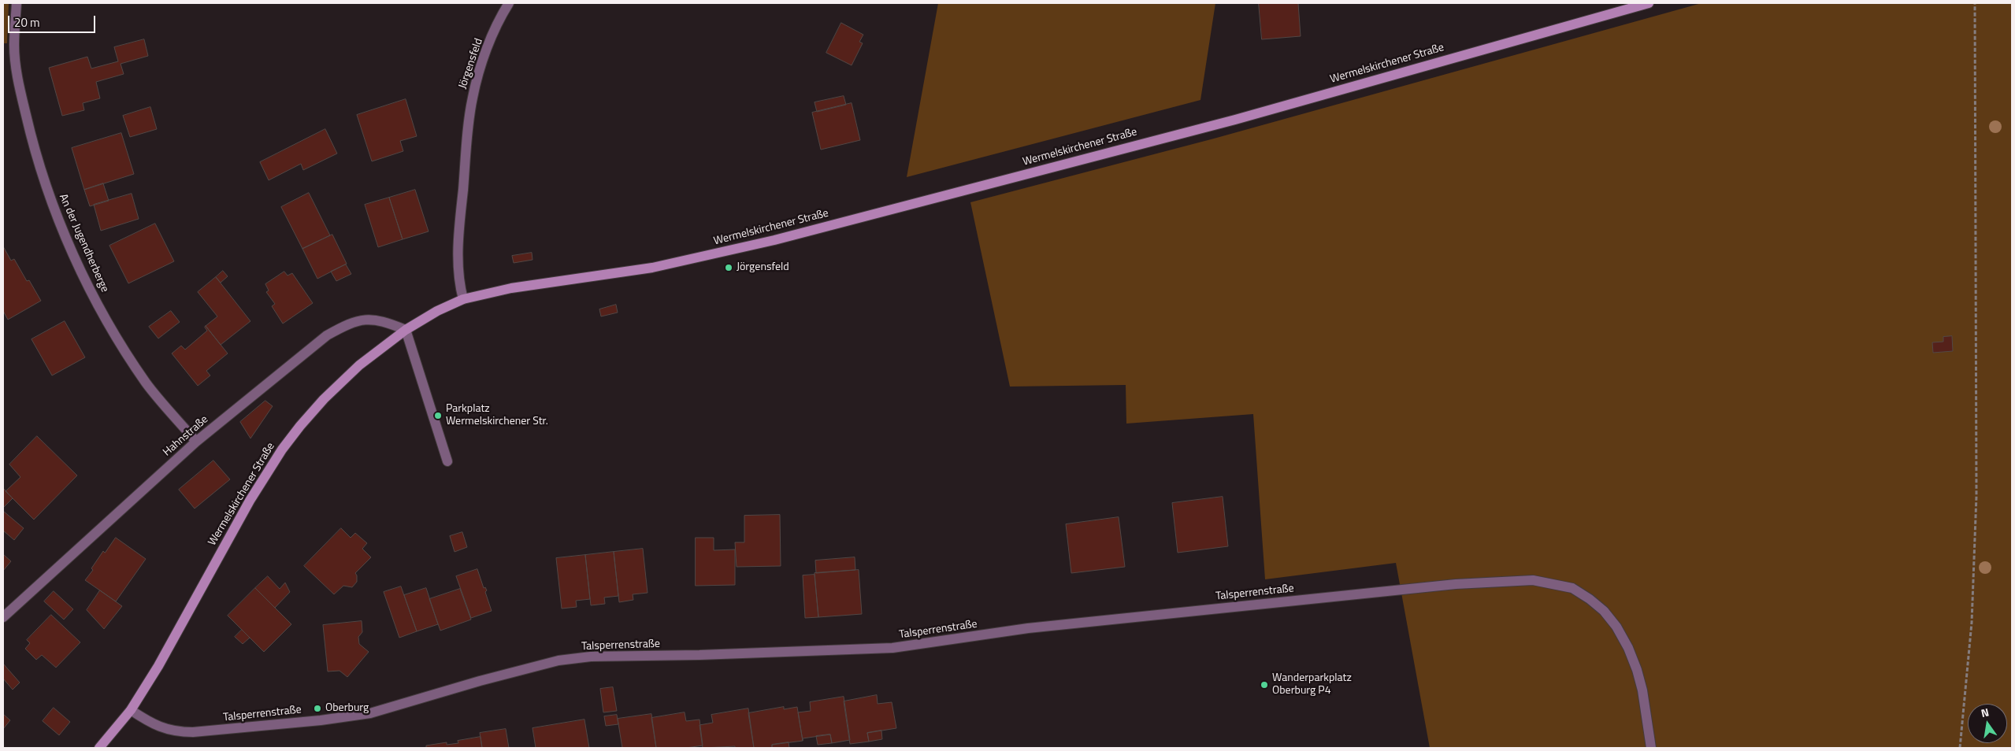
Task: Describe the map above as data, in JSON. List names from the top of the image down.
{
  "streets": {
    "main road": ["Wermelskirchener Straße"],
    "street": [
      "Jörgensfeld",
      "An der Jugendherberge",
      "Hahnstraße",
      "Talsperrenstraße"
    ]
  },
  "crossings": [
    ["Jörgensfeld", "Wermelskirchener Straße"],
    ["Wermelskirchener Straße", "Hahnstraße"],
    ["Wermelskirchener Straße", "Talsperrenstraße"],
    ["An der Jugendherberge", "Hahnstraße"]
  ],
  "places": [
    "Jörgensfeld",
    "Parkplatz Wermelskirchener Str.",
    "Wanderparkplatz Oberburg P4",
    "Oberburg"
  ],
  "scale_bar": "20 m",
  "north": "top"
}
